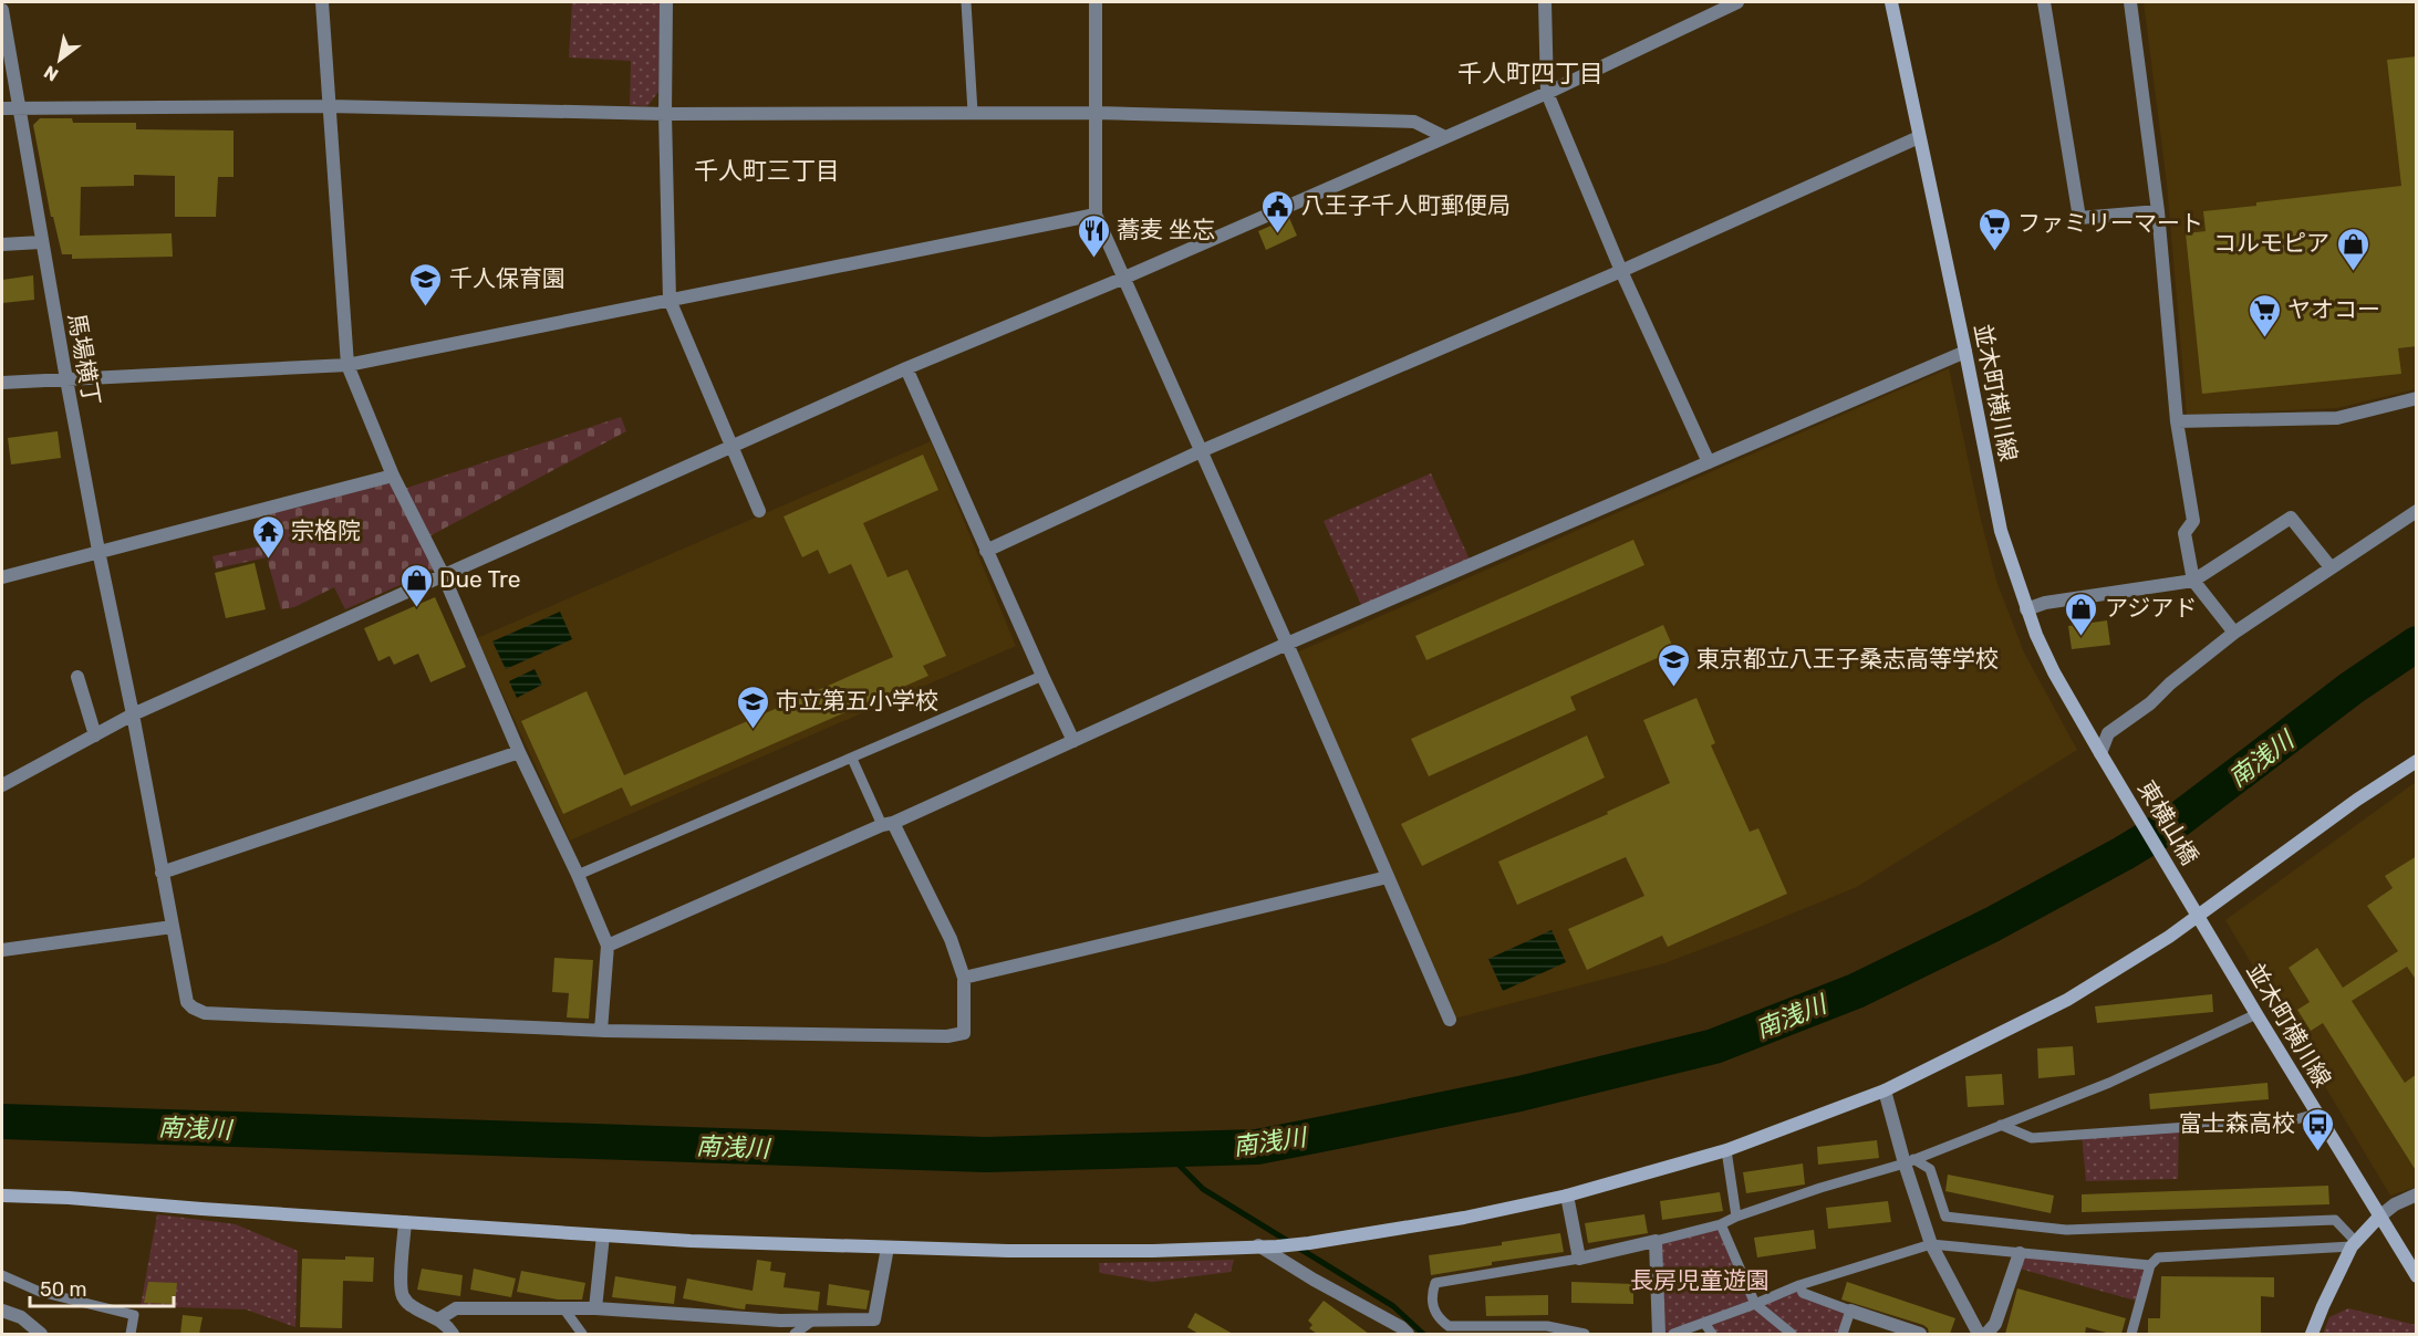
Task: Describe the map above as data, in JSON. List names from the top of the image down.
{
  "streets": {
    "street": ["馬場横丁", "並木町横川線", "東横山橋"]
  },
  "crossings": [
    ["並木町横川線", "東横山橋"]
  ],
  "districts": ["千人町四丁目", "千人町三丁目"],
  "water": ["南浅川"],
  "parks": ["長房児童遊園"],
  "places": {
    "public building": ["八王子千人町郵便局"],
    "supermarket": ["ファミリーマート", "ヤオコー"],
    "restaurant": ["蕎麦 坐忘"],
    "shop": ["コルモピア", "Due Tre", "アジアド"],
    "school or university": ["千人保育園", "東京都立八王子桑志高等学校", "市立第五小学校"],
    "temple": ["宗格院"],
    "bus stop": ["富士森高校"]
  },
  "scale_bar": "50 m",
  "north": "bottom left"
}
